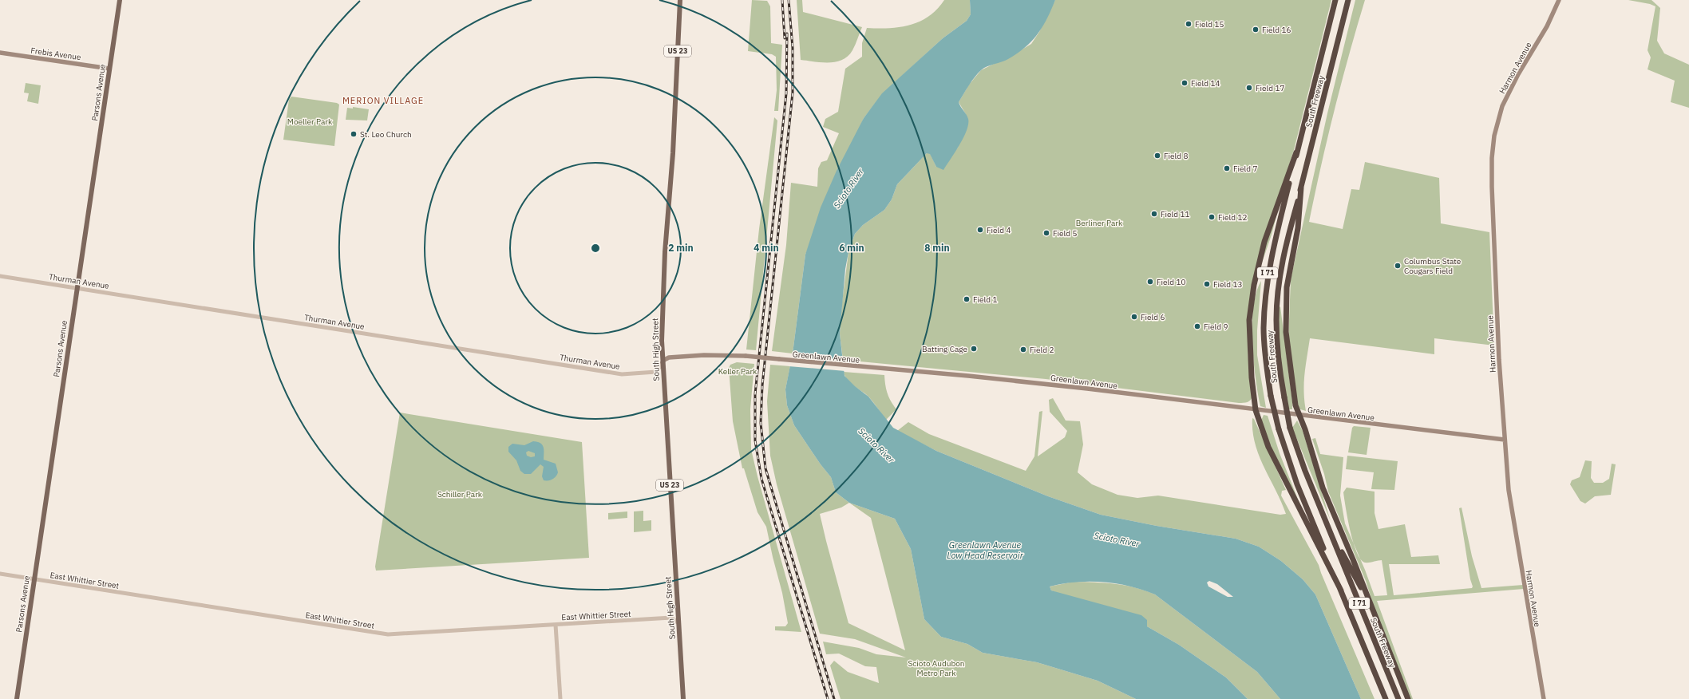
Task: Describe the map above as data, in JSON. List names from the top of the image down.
{
  "streets": {
    "highway": ["South Freeway", "I 71"],
    "main road": [
      "US 23",
      "Frebis Avenue",
      "Harmon Avenue",
      "Parsons Avenue",
      "South High Street",
      "Greenlawn Avenue"
    ],
    "street": ["Thurman Avenue", "East Whittier Street"]
  },
  "crossings": [
    ["Frebis Avenue", "Parsons Avenue"],
    ["Harmon Avenue", "Greenlawn Avenue"],
    ["Parsons Avenue", "Thurman Avenue"],
    ["Parsons Avenue", "East Whittier Street"],
    ["Thurman Avenue", "South High Street"],
    ["Thurman Avenue", "Greenlawn Avenue"],
    ["South High Street", "Greenlawn Avenue"],
    ["South High Street", "East Whittier Street"]
  ],
  "districts": ["MERION VILLAGE"],
  "water": ["Scioto River", "Greenlawn Avenue Low Head Reservoir"],
  "parks": [
    "Moeller Park",
    "Berliner Park",
    "Keller Park",
    "Schiller Park",
    "Scioto Audubon Metro Park"
  ],
  "places": [
    "Field 15",
    "Field 16",
    "Field 14",
    "Field 17",
    "St. Leo Church",
    "Field 8",
    "Field 7",
    "Field 11",
    "Field 12",
    "Field 4",
    "Field 5",
    "Columbus State Cougars Field",
    "Field 10",
    "Field 13",
    "Field 1",
    "Field 6",
    "Field 9",
    "Batting Cage",
    "Field 2"
  ],
  "rings": [
    "2 min",
    "4 min",
    "6 min",
    "8 min"
  ]
}
